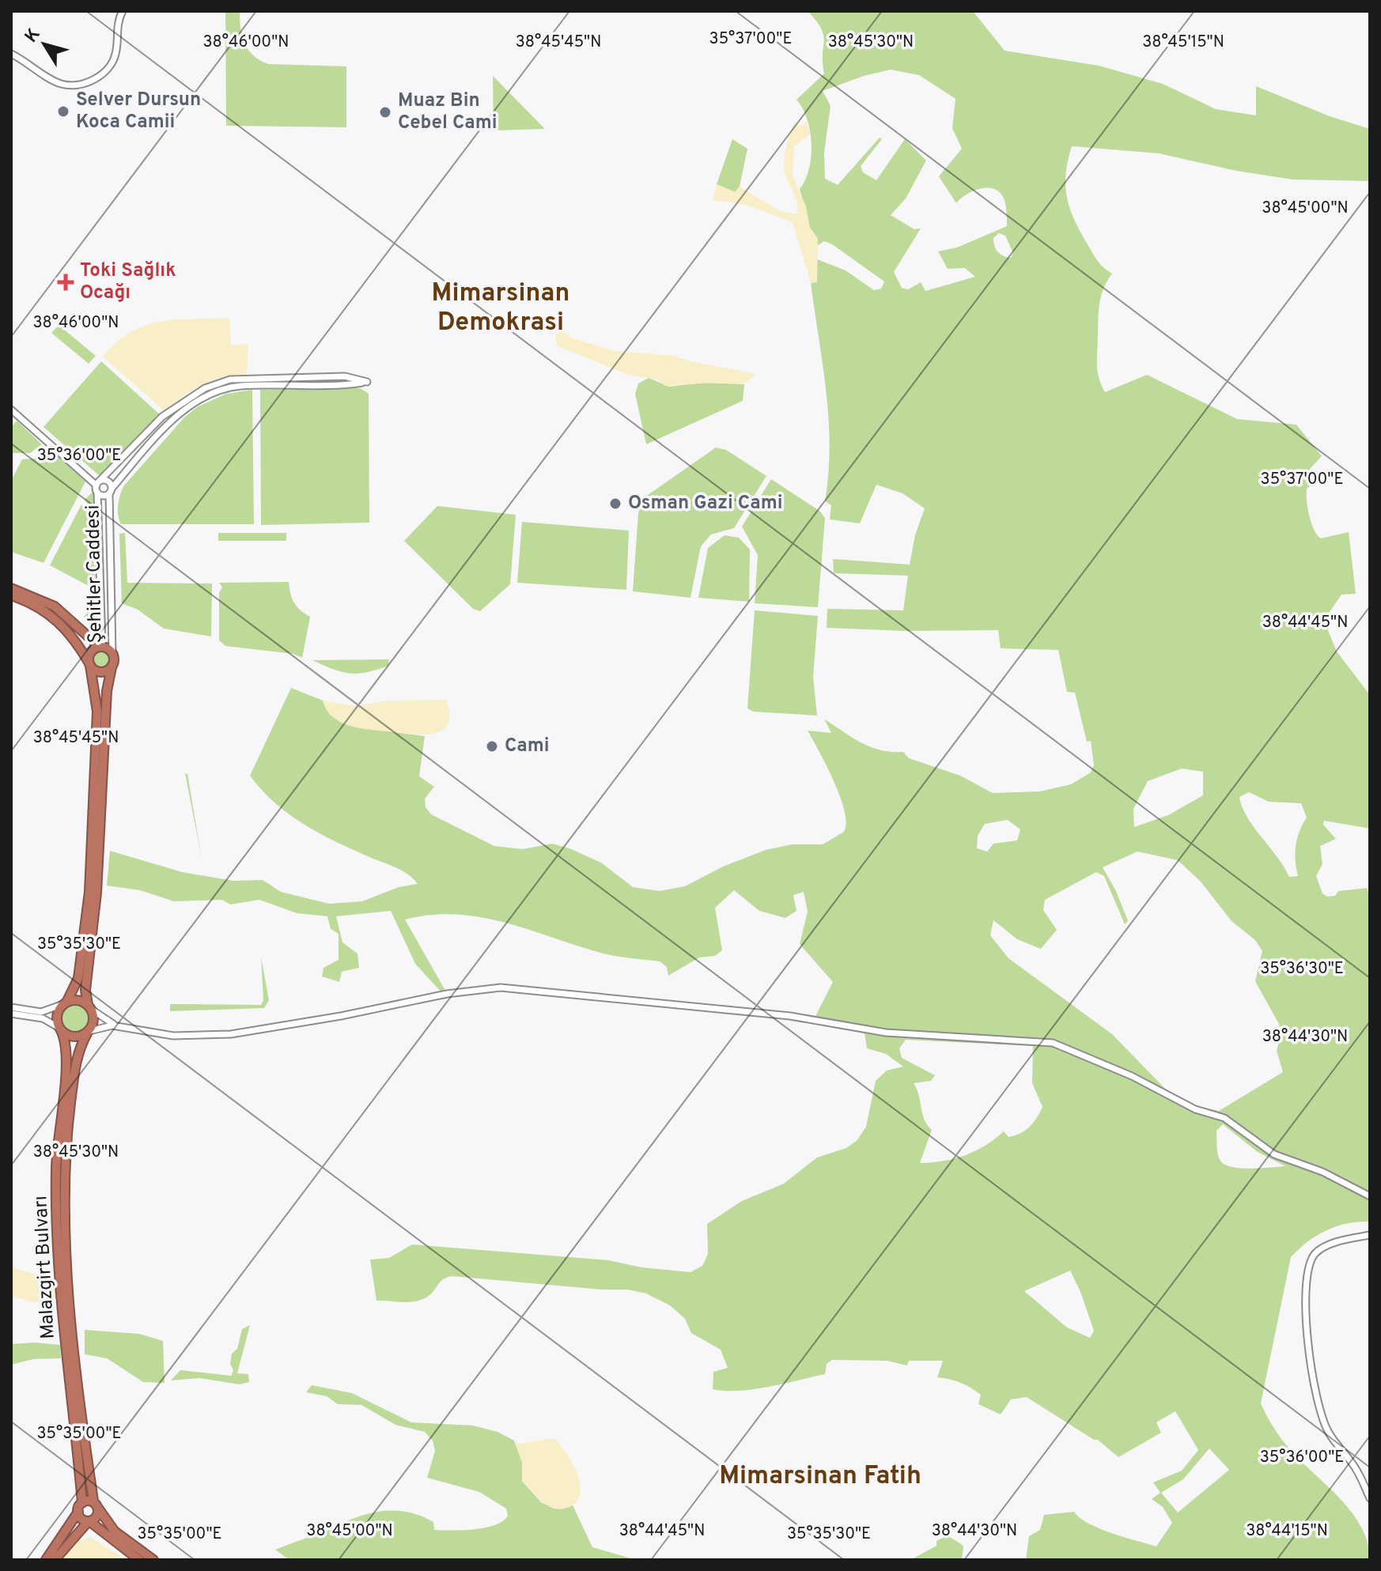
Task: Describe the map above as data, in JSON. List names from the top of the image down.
{
  "streets": {
    "highway": ["Malazgirt Bulvarı"],
    "street": ["Şehitler Caddesi"]
  },
  "districts": ["Mimarsinan Demokrasi", "Mimarsinan Fatih"],
  "places": {
    "other": [
      "Selver Dursun Koca Camii",
      "Muaz Bin Cebel Cami",
      "Osman Gazi Cami",
      "Cami"
    ],
    "health": ["Toki Sağlık Ocağı"]
  },
  "north": "top left",
  "coordinates": [
    "35°37'00\"E",
    "38°46'00\"N",
    "38°45'45\"N",
    "38°45'30\"N",
    "38°45'15\"N",
    "38°45'00\"N",
    "35°36'00\"E",
    "38°44'45\"N",
    "35°35'30\"E",
    "35°36'30\"E",
    "38°44'30\"N",
    "35°35'00\"E",
    "38°44'15\"N"
  ]
}
